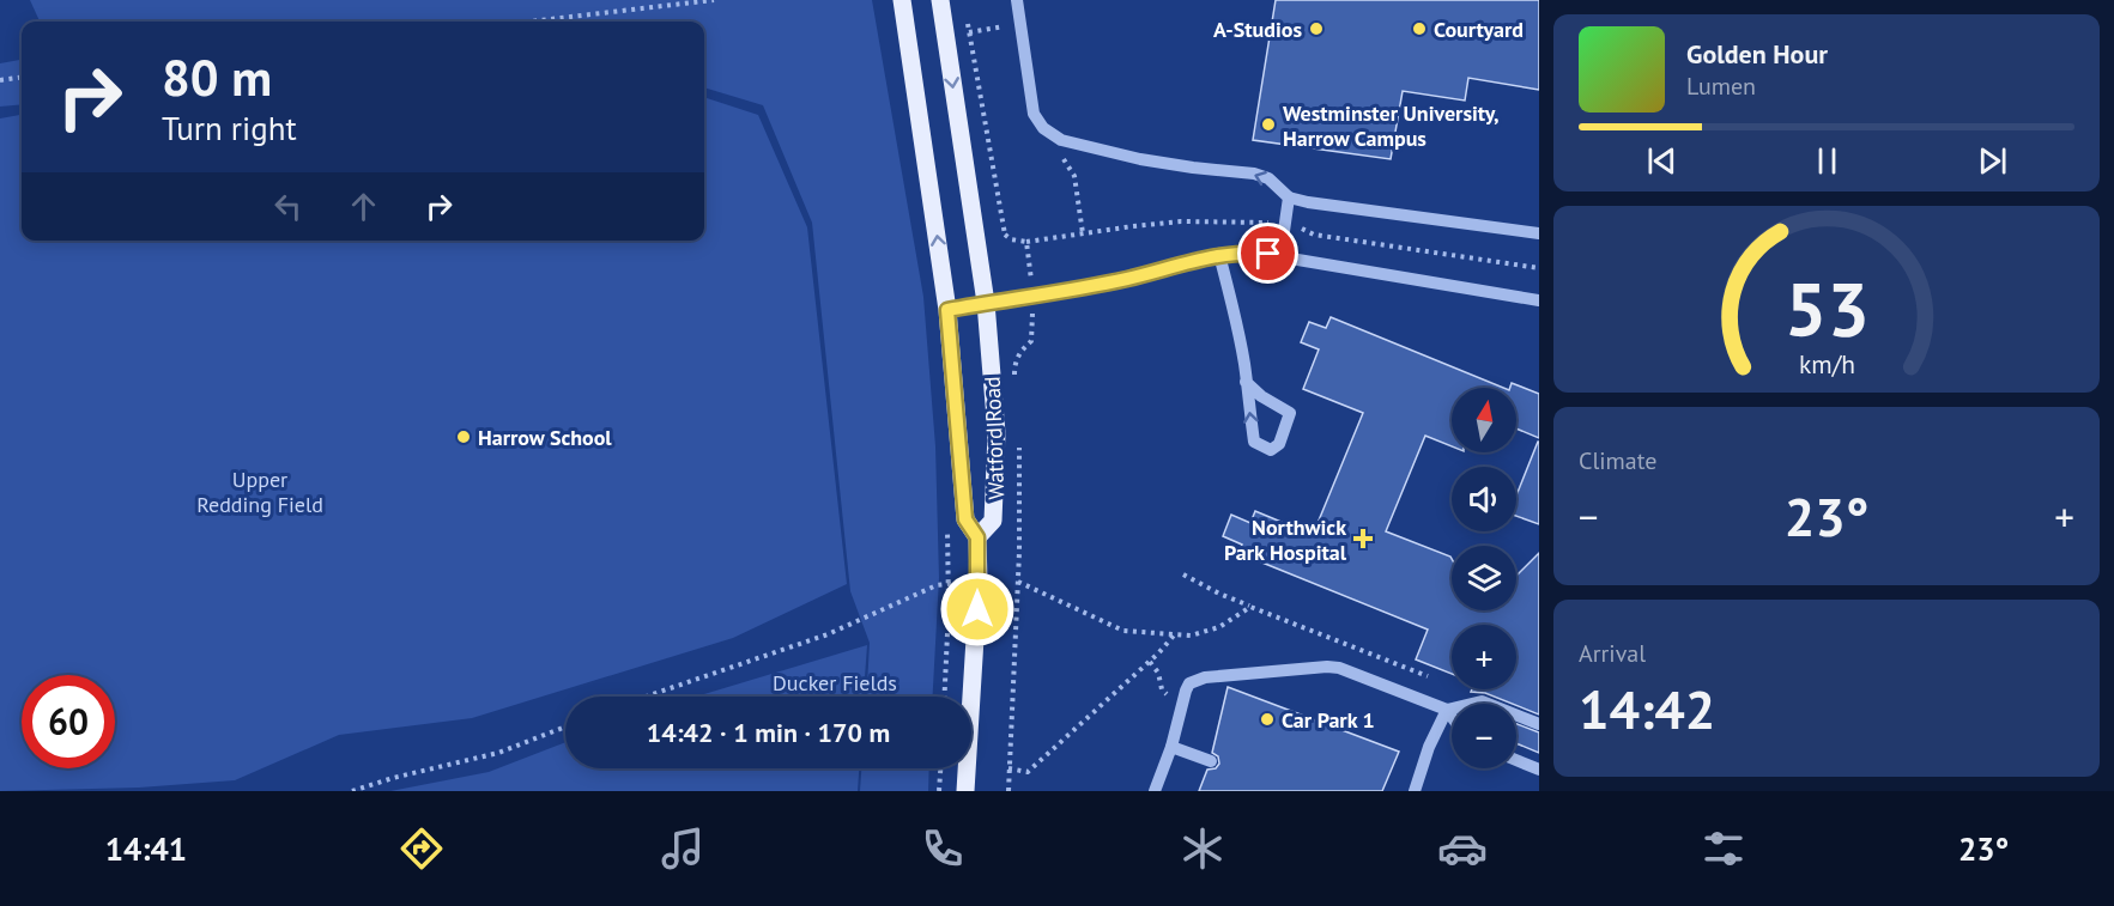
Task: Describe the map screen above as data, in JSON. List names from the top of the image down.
{
  "streets": {
    "main road": ["Watford Road"]
  },
  "parks": ["Upper Redding Field", "Ducker Fields"],
  "places": {
    "other": [
      "A-Studios",
      "Courtyard",
      "Westminster University, Harrow Campus",
      "Harrow School",
      "Car Park 1"
    ],
    "health": ["Northwick Park Hospital"]
  },
  "north": "top",
  "page": {
    "turn": ["80 m", "Turn right"],
    "song": ["Golden Hour", "Lumen"],
    "map_buttons": ["+", "−"],
    "tile": [
      "Climate",
      ["Arrival", "14:42"]
    ],
    "heat": ["−", "23°", "+"],
    "limit": "60",
    "trip": "14:42 · 1 min · 170 m",
    "tabs": ["14:41", "23°"],
    "gauge": ["53", "km/h"]
  }
}
